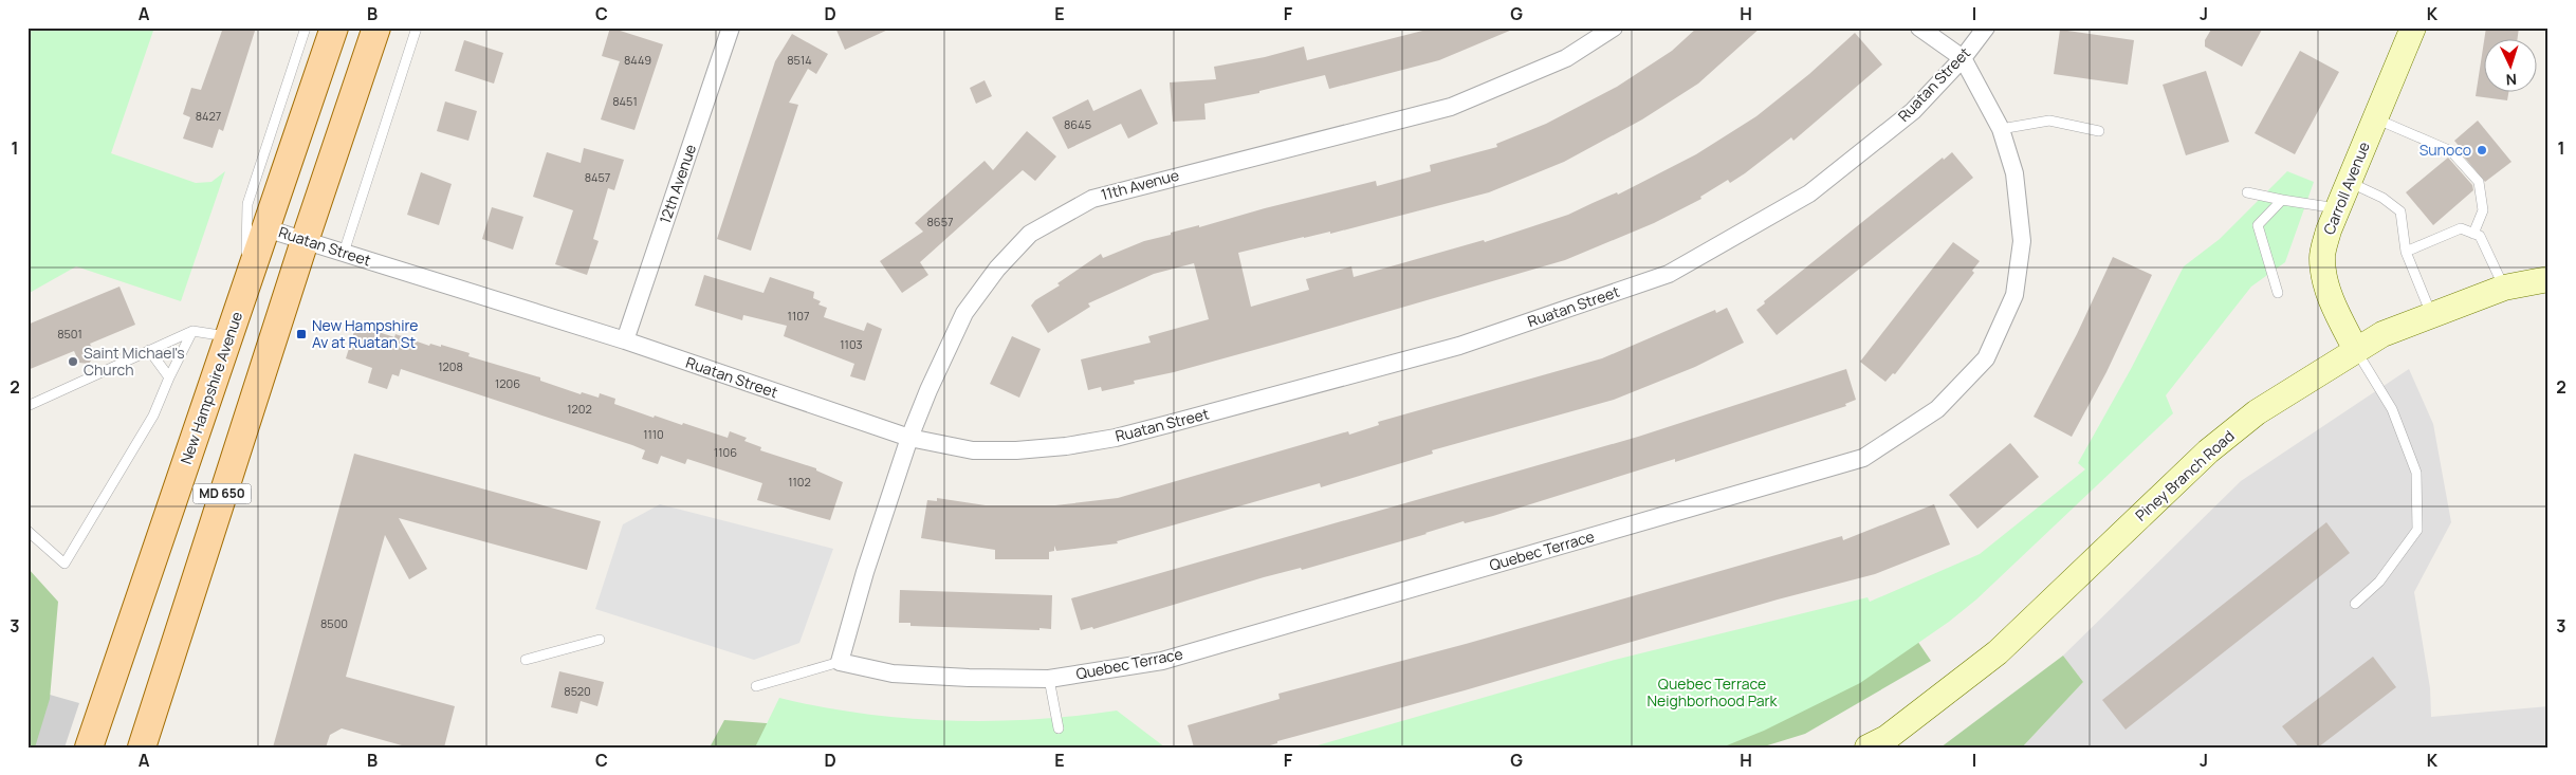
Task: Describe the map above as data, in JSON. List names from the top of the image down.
{
  "streets": {
    "main road": [
      "Carroll Avenue",
      "New Hampshire Avenue",
      "Piney Branch Road",
      "MD 650"
    ],
    "street": [
      "Ruatan Street",
      "12th Avenue",
      "11th Avenue",
      "Quebec Terrace"
    ]
  },
  "crossings": [
    ["Ruatan Street", "12th Avenue"],
    ["Ruatan Street", "11th Avenue"],
    ["Ruatan Street", "New Hampshire Avenue"],
    ["Ruatan Street", "MD 650"],
    ["Ruatan Street", "Quebec Terrace"],
    ["11th Avenue", "Quebec Terrace"],
    ["Carroll Avenue", "Piney Branch Road"]
  ],
  "parks": ["Quebec Terrace Neighborhood Park"],
  "places": {
    "other": ["Sunoco", "Saint Michael's Church"],
    "transit": ["New Hampshire Av at Ruatan St"]
  },
  "house_numbers": [
    "8449",
    "8514",
    "8451",
    "8427",
    "8645",
    "8457",
    "8657",
    "1107",
    "8501",
    "1103",
    "1208",
    "1206",
    "1202",
    "1110",
    "1106",
    "1102",
    "8500",
    "8520"
  ],
  "north": "bottom",
  "grid": {
    "columns": [
      "A",
      "B",
      "C",
      "D",
      "E",
      "F",
      "G",
      "H",
      "I",
      "J",
      "K"
    ],
    "rows": ["1", "2", "3"]
  }
}
